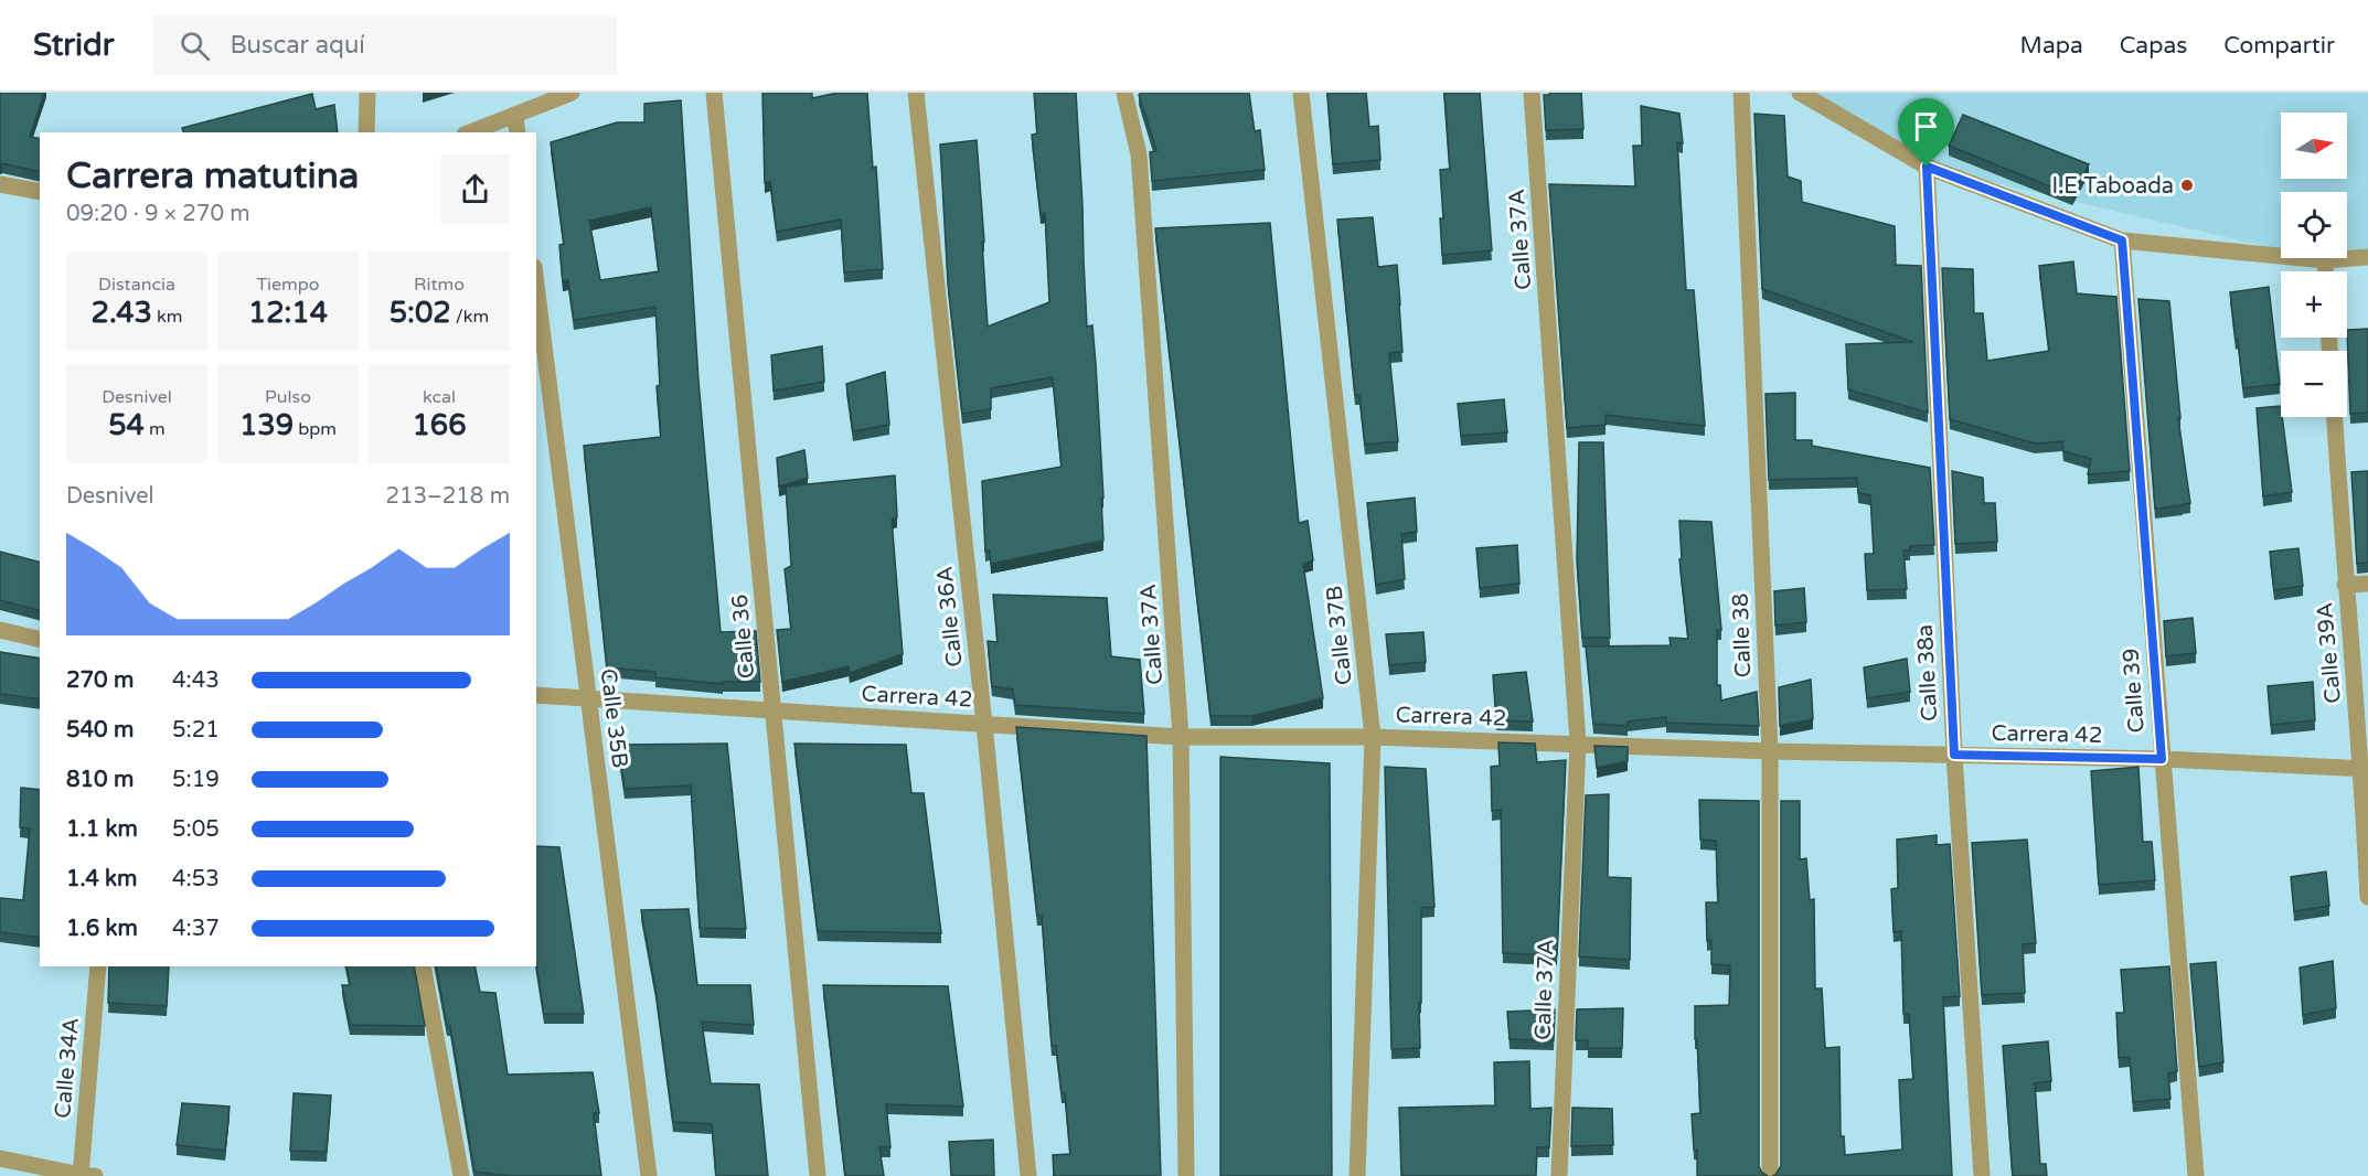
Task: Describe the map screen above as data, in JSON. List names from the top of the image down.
{
  "streets": {
    "street": [
      "Calle 37A",
      "Calle 36A",
      "Calle 37B",
      "Calle 38",
      "Calle 36",
      "Calle 39A",
      "Calle 38a",
      "Calle 39",
      "Carrera 42",
      "Calle 35B",
      "Calle 34A"
    ]
  },
  "crossings": [
    ["Calle 37A", "Carrera 42"],
    ["Calle 36A", "Carrera 42"],
    ["Calle 37B", "Carrera 42"],
    ["Calle 38", "Carrera 42"],
    ["Calle 36", "Carrera 42"],
    ["Calle 39A", "Carrera 42"],
    ["Calle 38a", "Carrera 42"],
    ["Calle 39", "Carrera 42"],
    ["Carrera 42", "Calle 35B"]
  ],
  "places": ["I.E Taboada"],
  "north": "right",
  "page": {
    "header": "Stridr",
    "search": "Buscar aquí",
    "nav": ["Mapa", "Capas", "Compartir"],
    "map_buttons": ["+", "−"],
    "heading": ["Carrera matutina", "09:20 · 9 × 270 m"],
    "stats": [
      ["Distancia", "2.43 km"],
      ["Tiempo", "12:14"],
      ["Ritmo", "5:02 /km"],
      ["Desnivel", "54 m"],
      ["Pulso", "139 bpm"],
      ["kcal", "166"]
    ],
    "chart": ["Desnivel", "213–218 m"],
    "list": [
      {
        "name": "270 m",
        "note": "4:43"
      },
      {
        "name": "540 m",
        "note": "5:21"
      },
      {
        "name": "810 m",
        "note": "5:19"
      },
      {
        "name": "1.1 km",
        "note": "5:05"
      },
      {
        "name": "1.4 km",
        "note": "4:53"
      },
      {
        "name": "1.6 km",
        "note": "4:37"
      }
    ]
  }
}
